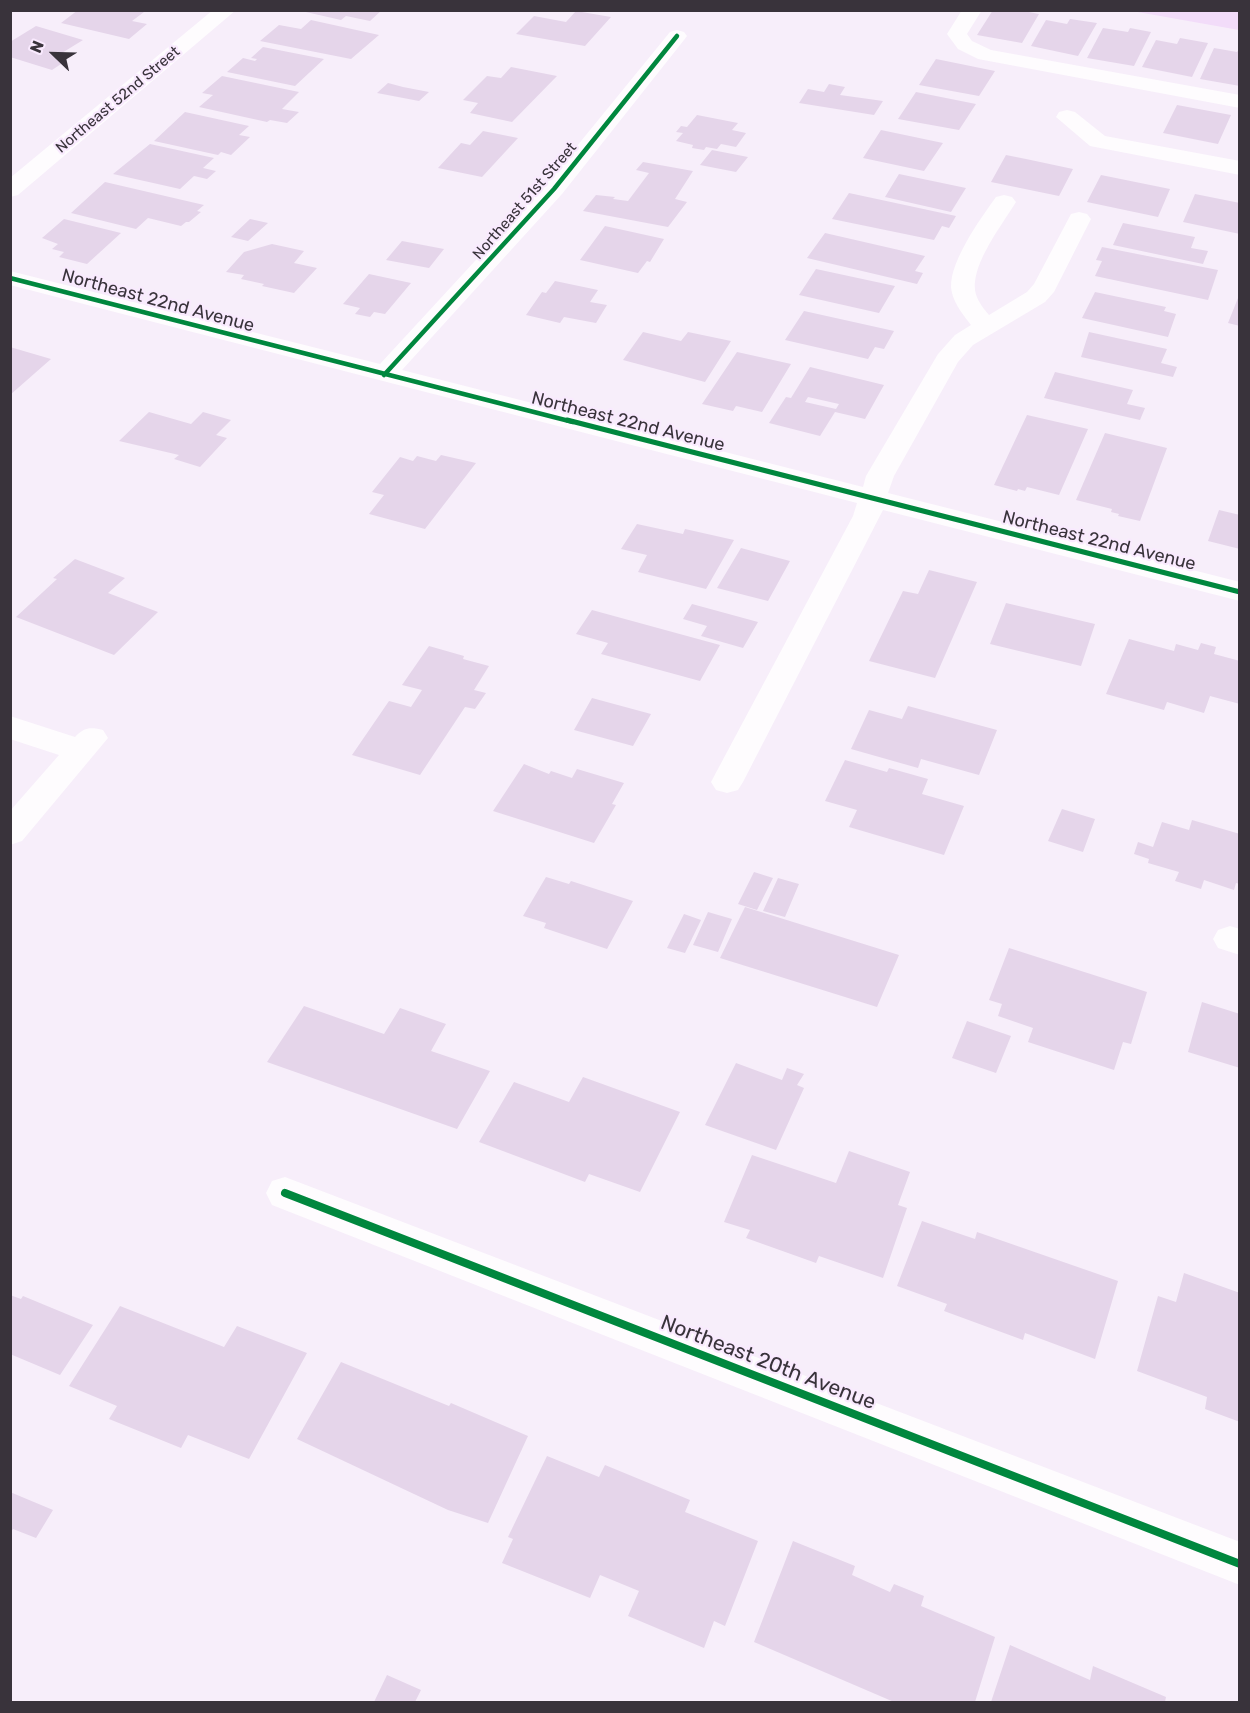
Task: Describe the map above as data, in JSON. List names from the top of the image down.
{
  "streets": {
    "street": [
      "Northeast 52nd Street",
      "Northeast 51st Street",
      "Northeast 22nd Avenue",
      "Northeast 20th Avenue"
    ]
  },
  "crossings": [
    ["Northeast 51st Street", "Northeast 22nd Avenue"]
  ],
  "north": "top left"
}
